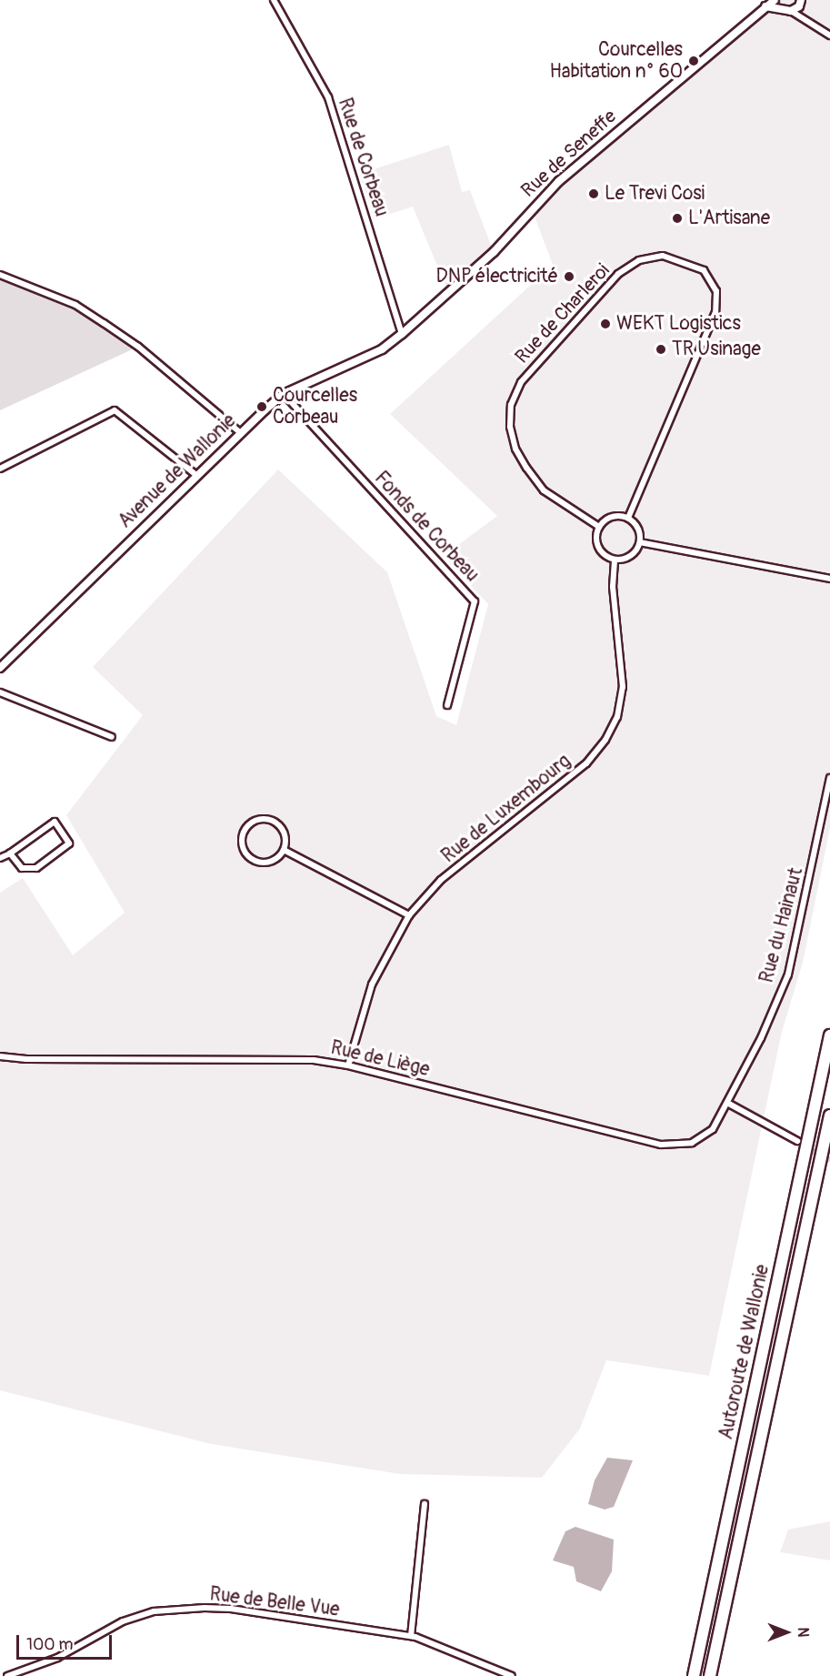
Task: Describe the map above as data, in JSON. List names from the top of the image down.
{
  "streets": {
    "highway": ["Autoroute de Wallonie"],
    "street": [
      "Rue de Seneffe",
      "Rue de Corbeau",
      "Rue de Charleroi",
      "Avenue de Wallonie",
      "Fonds de Corbeau",
      "Rue de Luxembourg",
      "Rue du Hainaut",
      "Rue de Liège",
      "Rue de Belle Vue"
    ]
  },
  "crossings": [
    ["Rue de Seneffe", "Rue de Corbeau"],
    ["Rue de Seneffe", "Avenue de Wallonie"],
    ["Rue de Corbeau", "Avenue de Wallonie"],
    ["Rue de Charleroi", "Rue de Luxembourg"],
    ["Avenue de Wallonie", "Fonds de Corbeau"],
    ["Rue de Luxembourg", "Rue de Liège"],
    ["Rue du Hainaut", "Rue de Liège"]
  ],
  "places": [
    "Courcelles Habitation n° 60",
    "Le Trevi Cosi",
    "L'Artisane",
    "DNP électricité",
    "WEKT Logistics",
    "TR Usinage",
    "Courcelles Corbeau"
  ],
  "scale_bar": "100 m",
  "north": "right"
}
